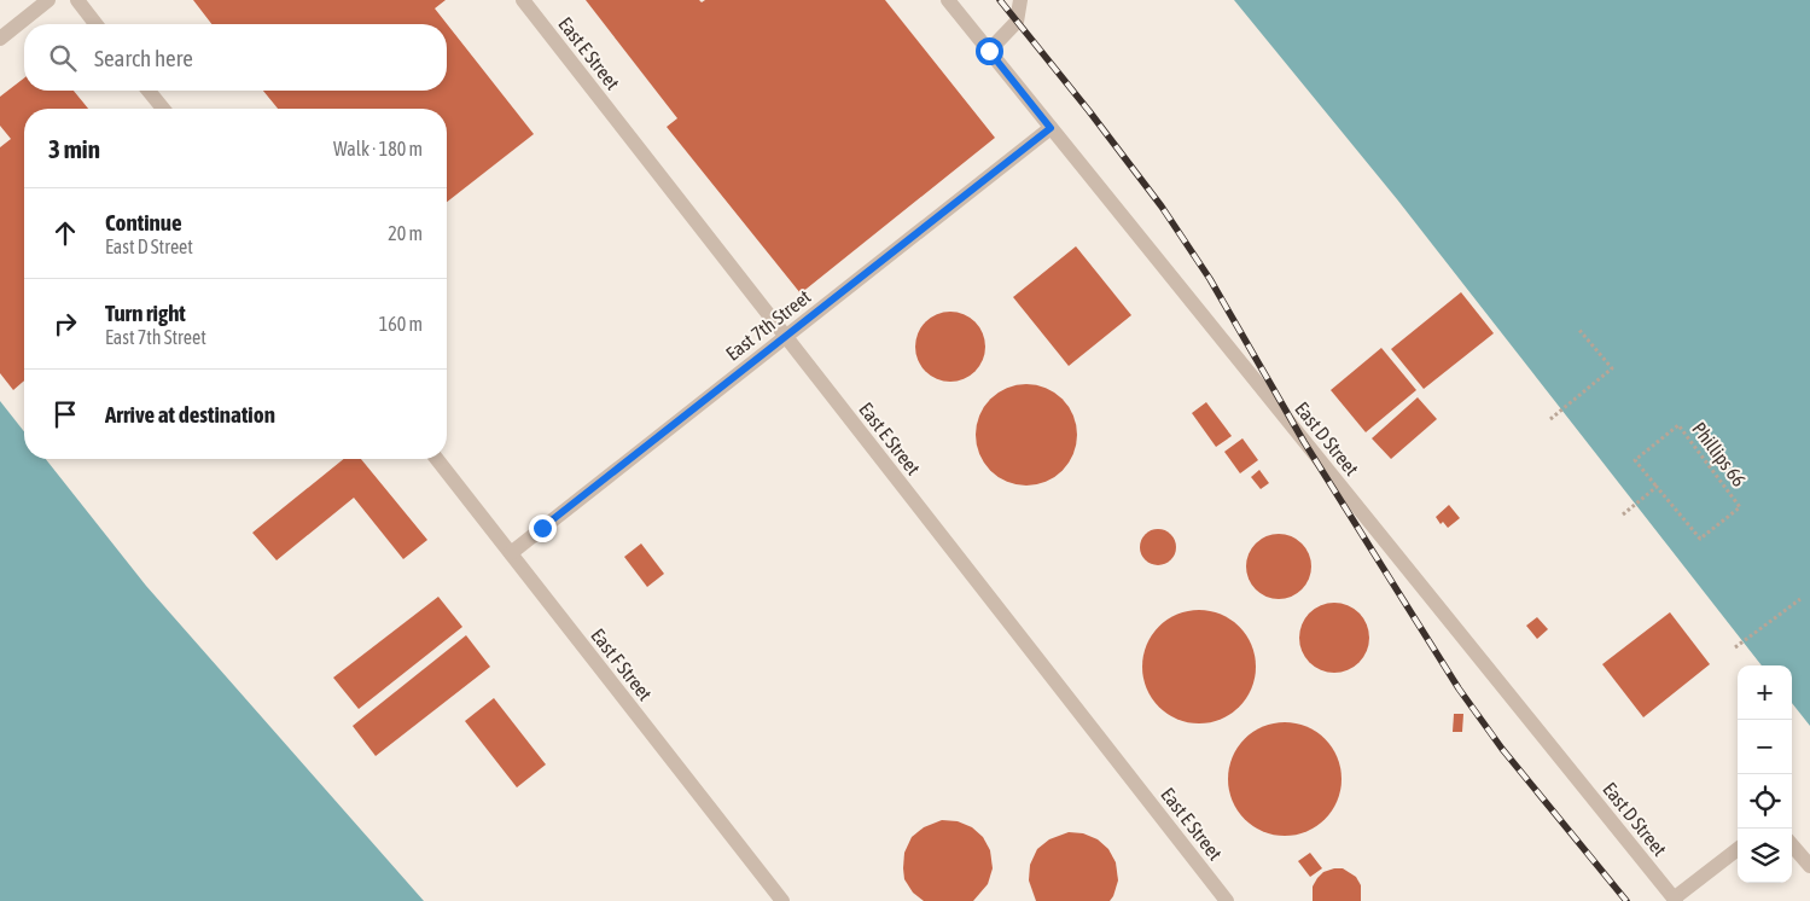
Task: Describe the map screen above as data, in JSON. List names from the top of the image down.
{
  "streets": {
    "street": [
      "East E Street",
      "East 7th Street",
      "East D Street",
      "East F Street"
    ],
    "path": ["Phillips 66"]
  },
  "crossings": [
    ["East E Street", "East 7th Street"],
    ["East 7th Street", "East D Street"],
    ["East 7th Street", "East F Street"]
  ],
  "page": {
    "search": "Search here",
    "heading": ["3 min", "Walk · 180 m"],
    "list": [
      ["Continue", "East D Street", "20 m"],
      ["Turn right", "East 7th Street", "160 m"],
      "Arrive at destination"
    ],
    "map_buttons": ["+", "−"]
  }
}
